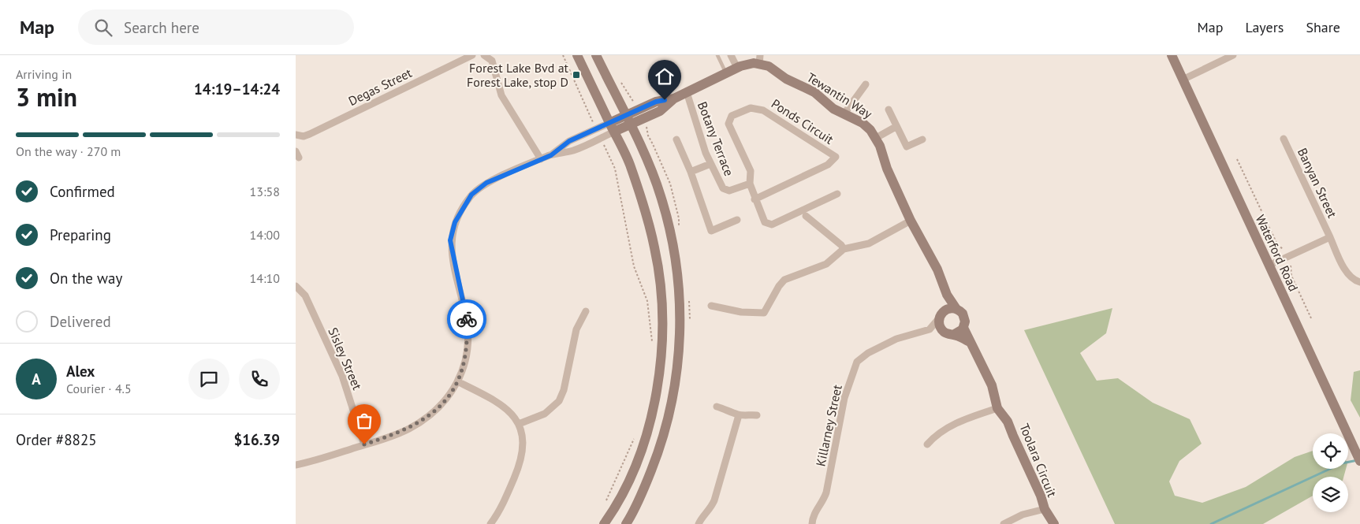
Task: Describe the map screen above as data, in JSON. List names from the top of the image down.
{
  "streets": {
    "street": [
      "Degas Street",
      "Tewantin Way",
      "Ponds Circuit",
      "Botany Terrace",
      "Banyan Street",
      "Waterford Road",
      "Sisley Street",
      "Killarney Street",
      "Toolara Circuit"
    ]
  },
  "crossings": [
    ["Tewantin Way", "Botany Terrace"],
    ["Tewantin Way", "Killarney Street"],
    ["Tewantin Way", "Toolara Circuit"],
    ["Ponds Circuit", "Botany Terrace"],
    ["Killarney Street", "Toolara Circuit"]
  ],
  "places": {
    "transit": ["Forest Lake Bvd at Forest Lake, stop D"]
  },
  "page": {
    "header": "Map",
    "search": "Search here",
    "nav": ["Map", "Layers", "Share"],
    "heading": ["3 min", "Arriving in", "14:19–14:24"],
    "panel": [
      "Alex",
      "Courier · 4.5",
      "Order #8825",
      "$16.39"
    ],
    "bar": "On the way · 270 m",
    "list": [
      ["Confirmed", "13:58"],
      ["Preparing", "14:00"],
      ["On the way", "14:10"],
      "Delivered"
    ],
    "round": "A"
  }
}
